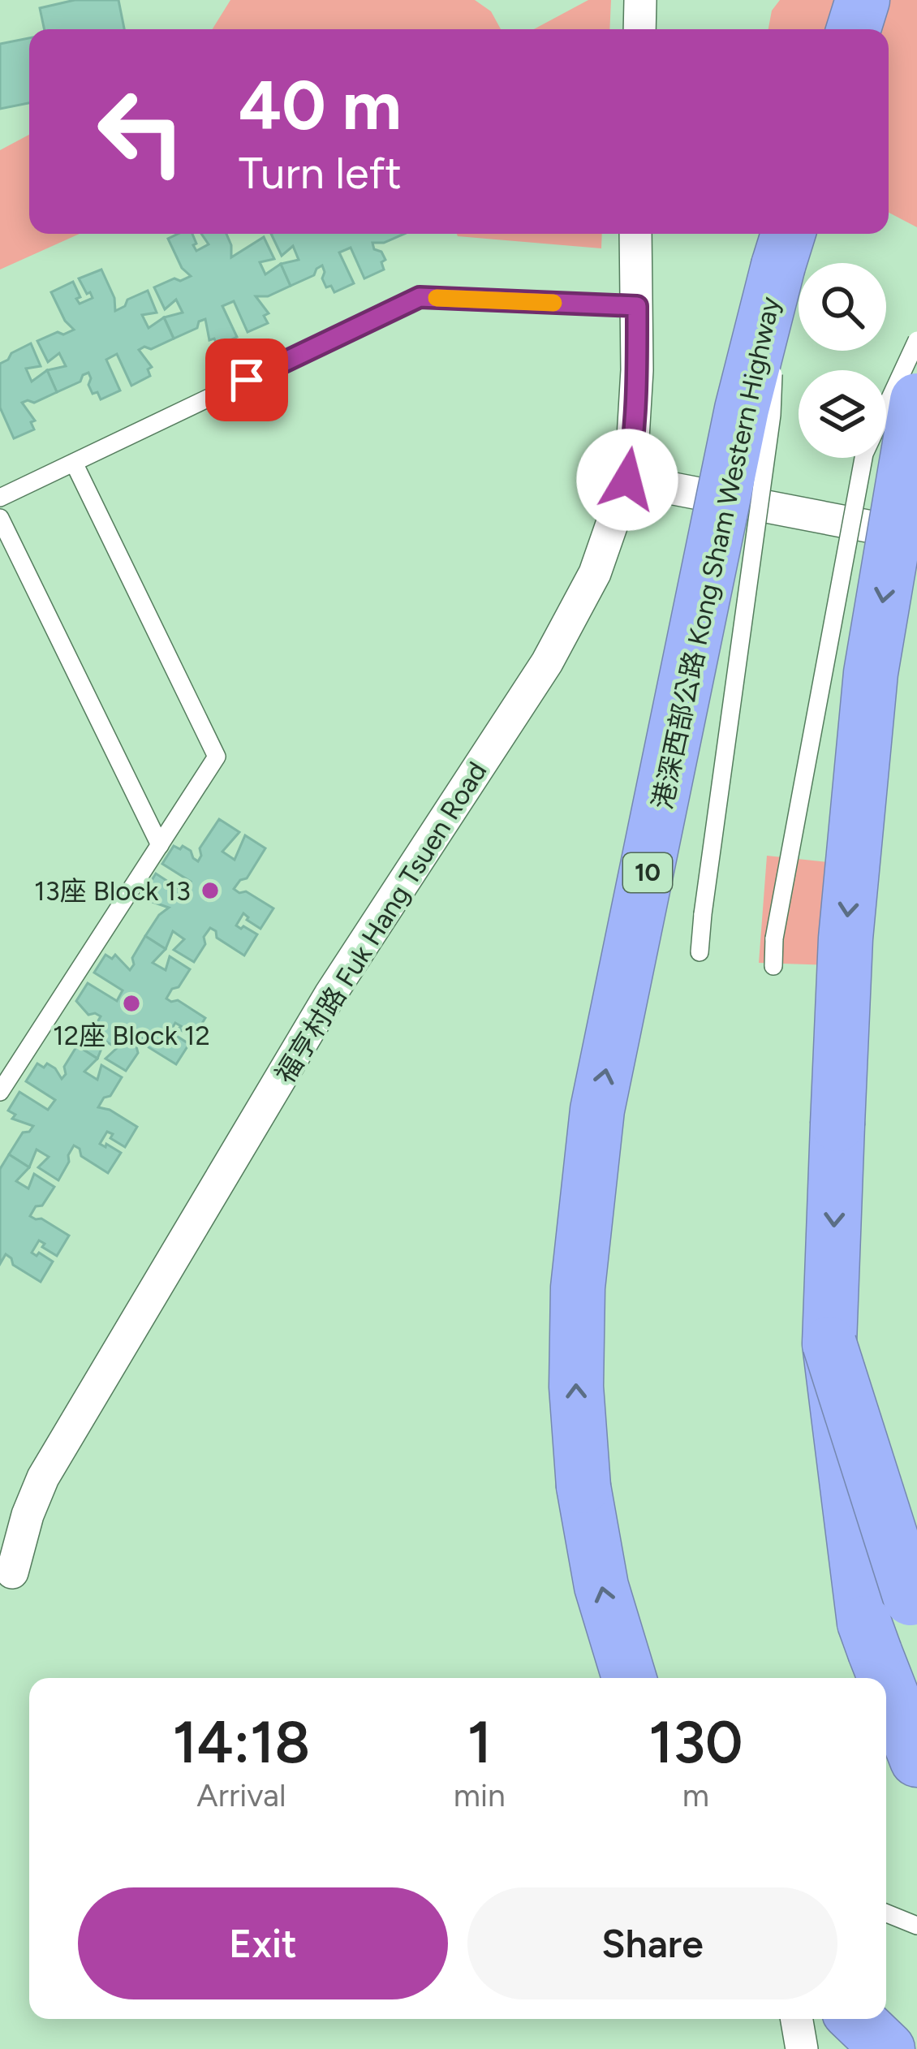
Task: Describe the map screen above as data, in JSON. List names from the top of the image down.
{
  "streets": {
    "highway": ["港深西部公路 Kong Sham Western Highway", "10"],
    "street": ["福亨村路 Fuk Hang Tsuen Road"]
  },
  "places": ["13座 Block 13", "12座 Block 12"],
  "page": {
    "turn": ["40 m", "Turn left"],
    "eta": [
      "14:18",
      "Arrival",
      "1",
      "min",
      "130",
      "m"
    ],
    "buttons": ["Exit", "Share"]
  }
}
